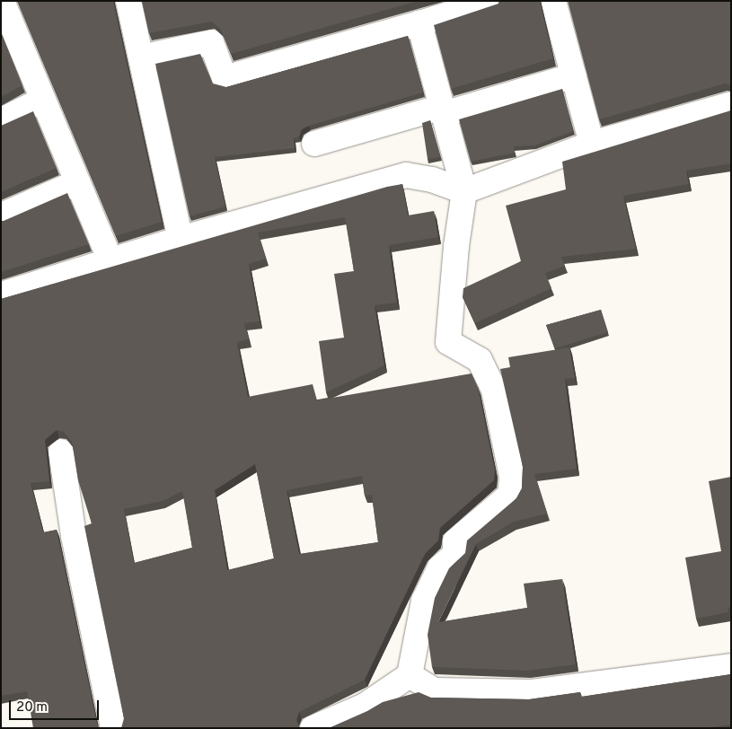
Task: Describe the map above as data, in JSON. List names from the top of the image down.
{
  "scale_bar": "20 m"
}
